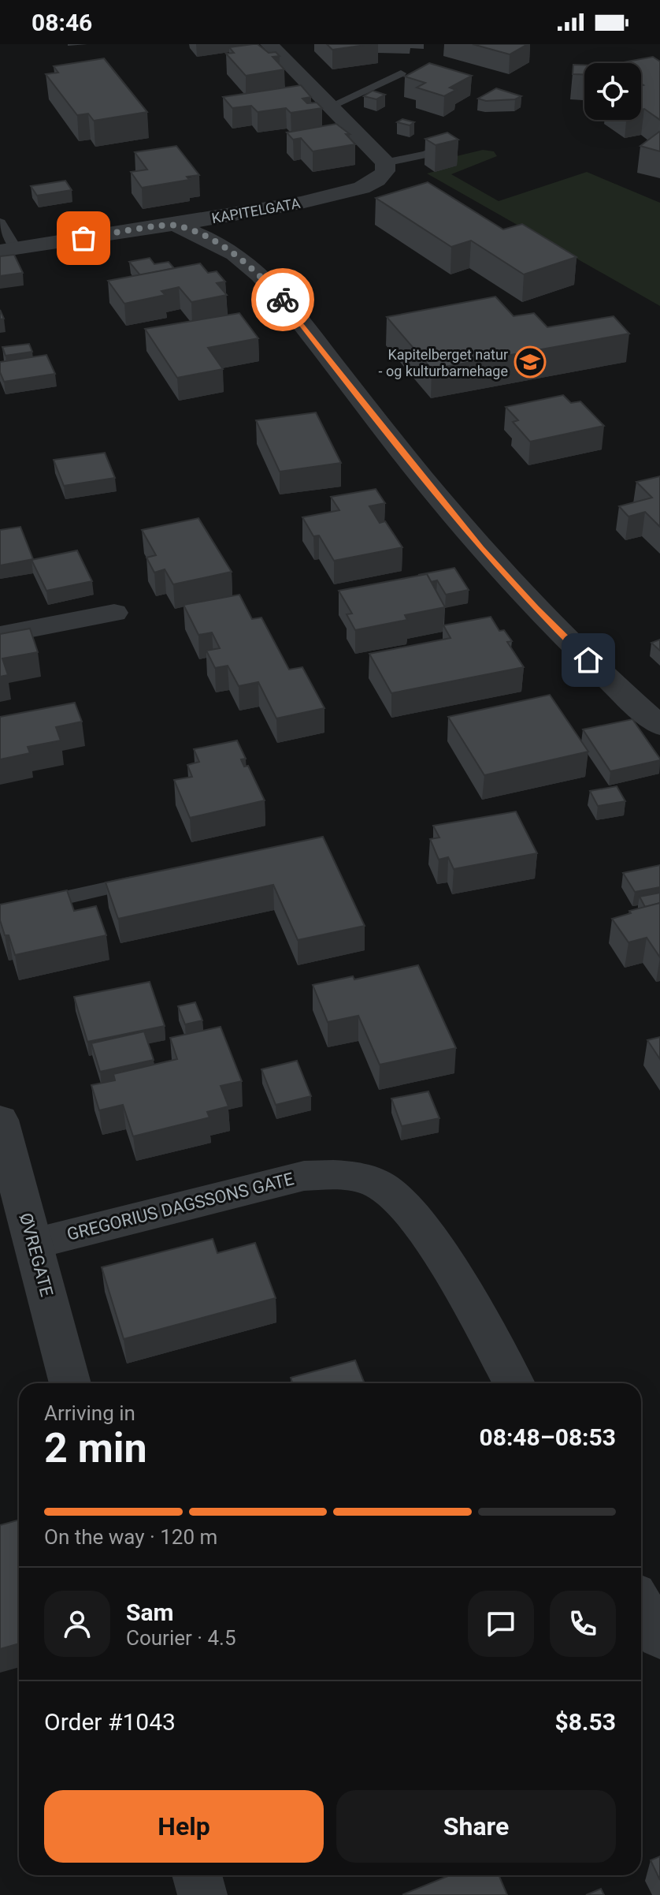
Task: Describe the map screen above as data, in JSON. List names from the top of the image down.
{
  "streets": {
    "street": ["KAPITELGATA", "GREGORIUS DAGSSONS GATE", "ØVREGATE"]
  },
  "crossings": [
    ["GREGORIUS DAGSSONS GATE", "ØVREGATE"]
  ],
  "places": {
    "school or university": ["Kapitelberget natur - og kulturbarnehage"]
  },
  "page": {
    "status": "08:46",
    "heading": ["2 min", "Arriving in", "08:48–08:53"],
    "panel": [
      "Sam",
      "Courier · 4.5",
      "Order #1043",
      "$8.53"
    ],
    "bar": "On the way · 120 m",
    "buttons": ["Help", "Share"]
  }
}
